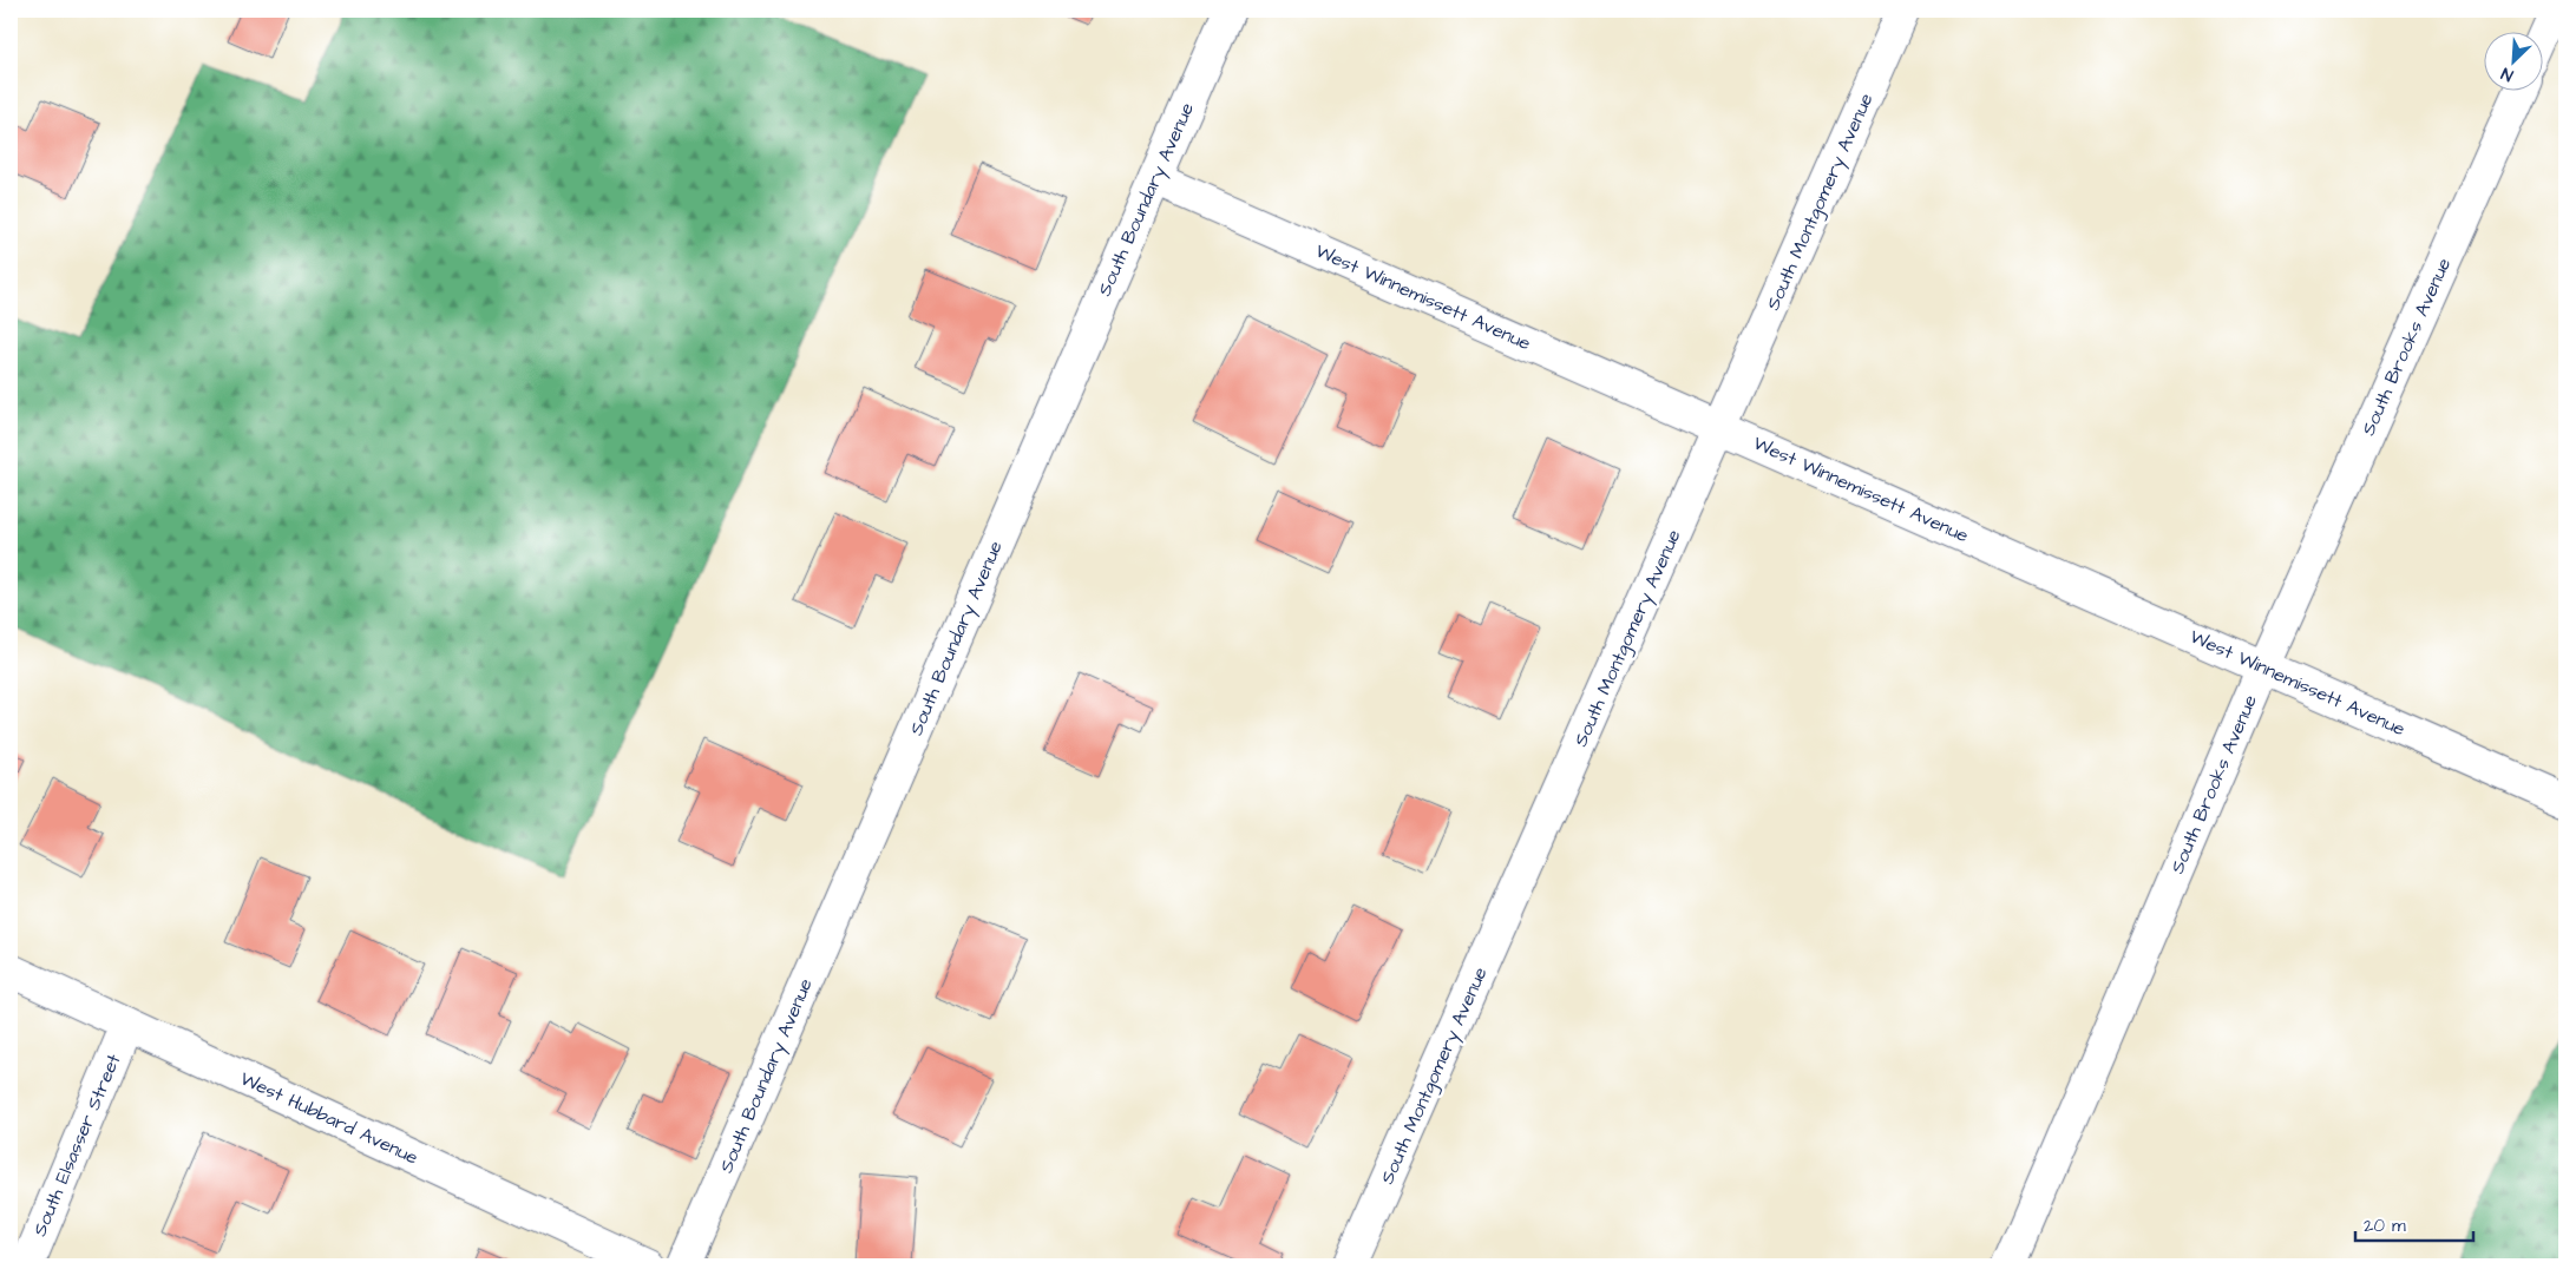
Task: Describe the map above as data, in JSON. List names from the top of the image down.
{
  "streets": {
    "street": [
      "South Boundary Avenue",
      "South Montgomery Avenue",
      "West Winnemissett Avenue",
      "South Brooks Avenue",
      "West Hubbard Avenue",
      "South Elsasser Street"
    ]
  },
  "crossings": [
    ["South Boundary Avenue", "West Winnemissett Avenue"],
    ["South Montgomery Avenue", "West Winnemissett Avenue"],
    ["West Winnemissett Avenue", "South Brooks Avenue"],
    ["West Hubbard Avenue", "South Elsasser Street"]
  ],
  "scale_bar": "20 m",
  "north": "bottom left"
}
